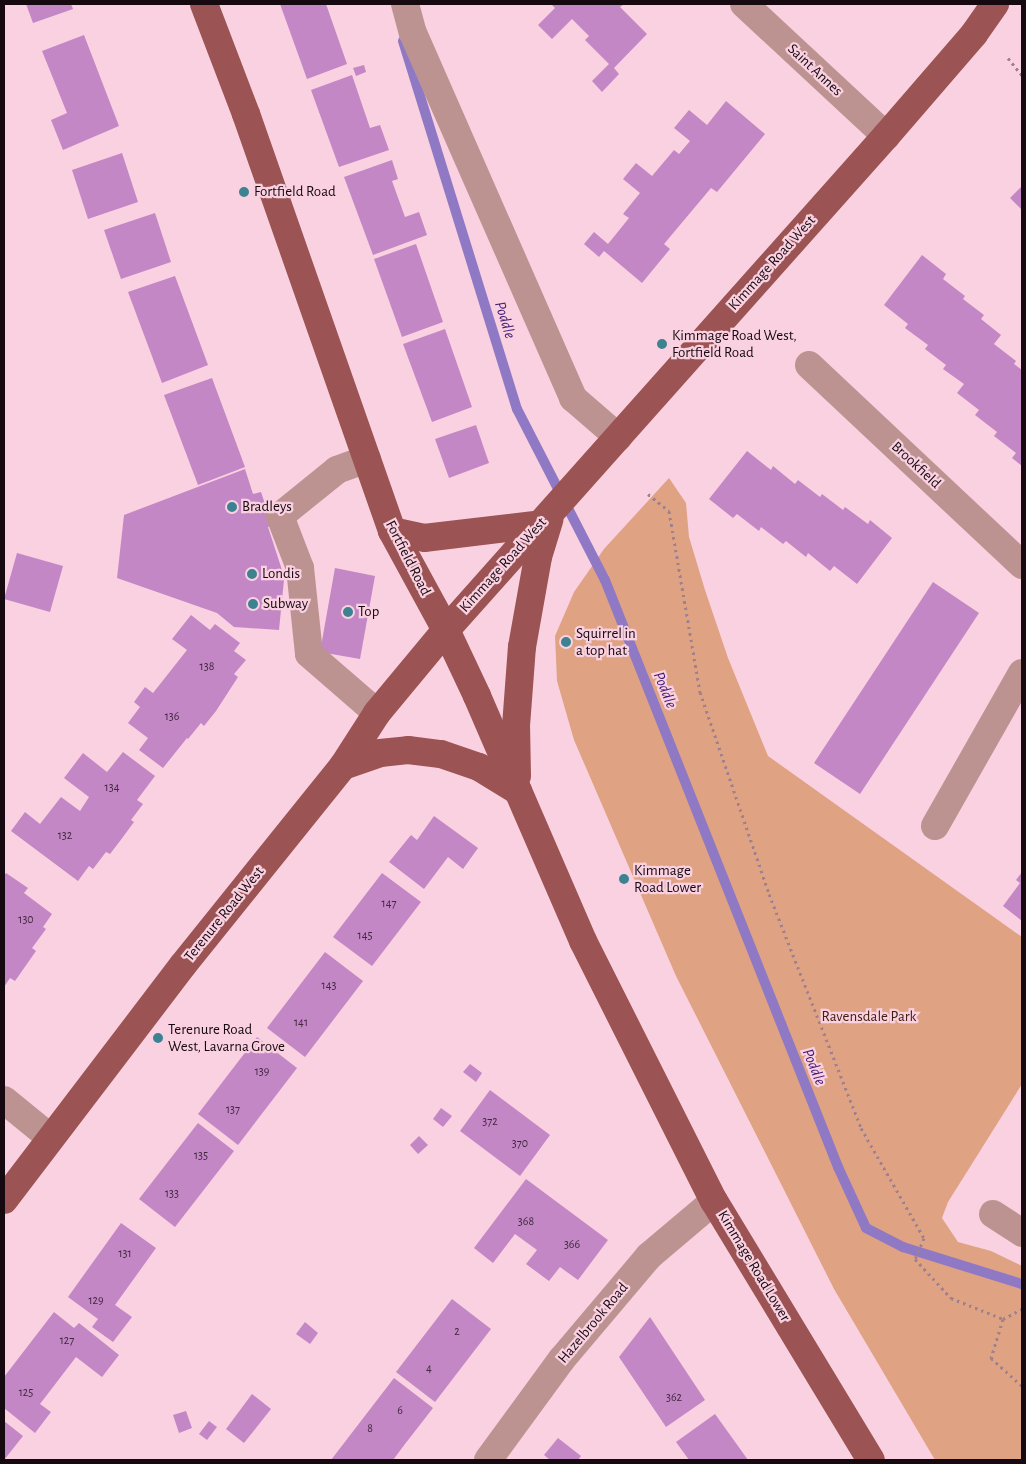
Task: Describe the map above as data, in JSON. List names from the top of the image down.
{
  "streets": {
    "main road": [
      "Kimmage Road West",
      "Fortfield Road",
      "Terenure Road West",
      "Kimmage Road Lower"
    ],
    "street": ["Saint Annes", "Brookfield", "Hazelbrook Road"]
  },
  "crossings": [
    ["Saint Annes", "Kimmage Road West"],
    ["Kimmage Road West", "Fortfield Road"],
    ["Kimmage Road West", "Terenure Road West"],
    ["Kimmage Road West", "Kimmage Road Lower"],
    ["Fortfield Road", "Terenure Road West"],
    ["Fortfield Road", "Kimmage Road Lower"],
    ["Terenure Road West", "Kimmage Road Lower"],
    ["Kimmage Road Lower", "Hazelbrook Road"]
  ],
  "water": ["Poddle"],
  "parks": ["Ravensdale Park"],
  "places": [
    "Fortfield Road",
    "Kimmage Road West, Fortfield Road",
    "Bradleys",
    "Londis",
    "Subway",
    "Top",
    "Squirrel in a top hat",
    "Kimmage Road Lower",
    "Terenure Road West, Lavarna Grove"
  ],
  "house_numbers": [
    "138",
    "136",
    "134",
    "132",
    "147",
    "130",
    "145",
    "143",
    "141",
    "139",
    "137",
    "372",
    "370",
    "135",
    "133",
    "368",
    "366",
    "131",
    "129",
    "2",
    "127",
    "4",
    "125",
    "362",
    "6",
    "8"
  ]
}
